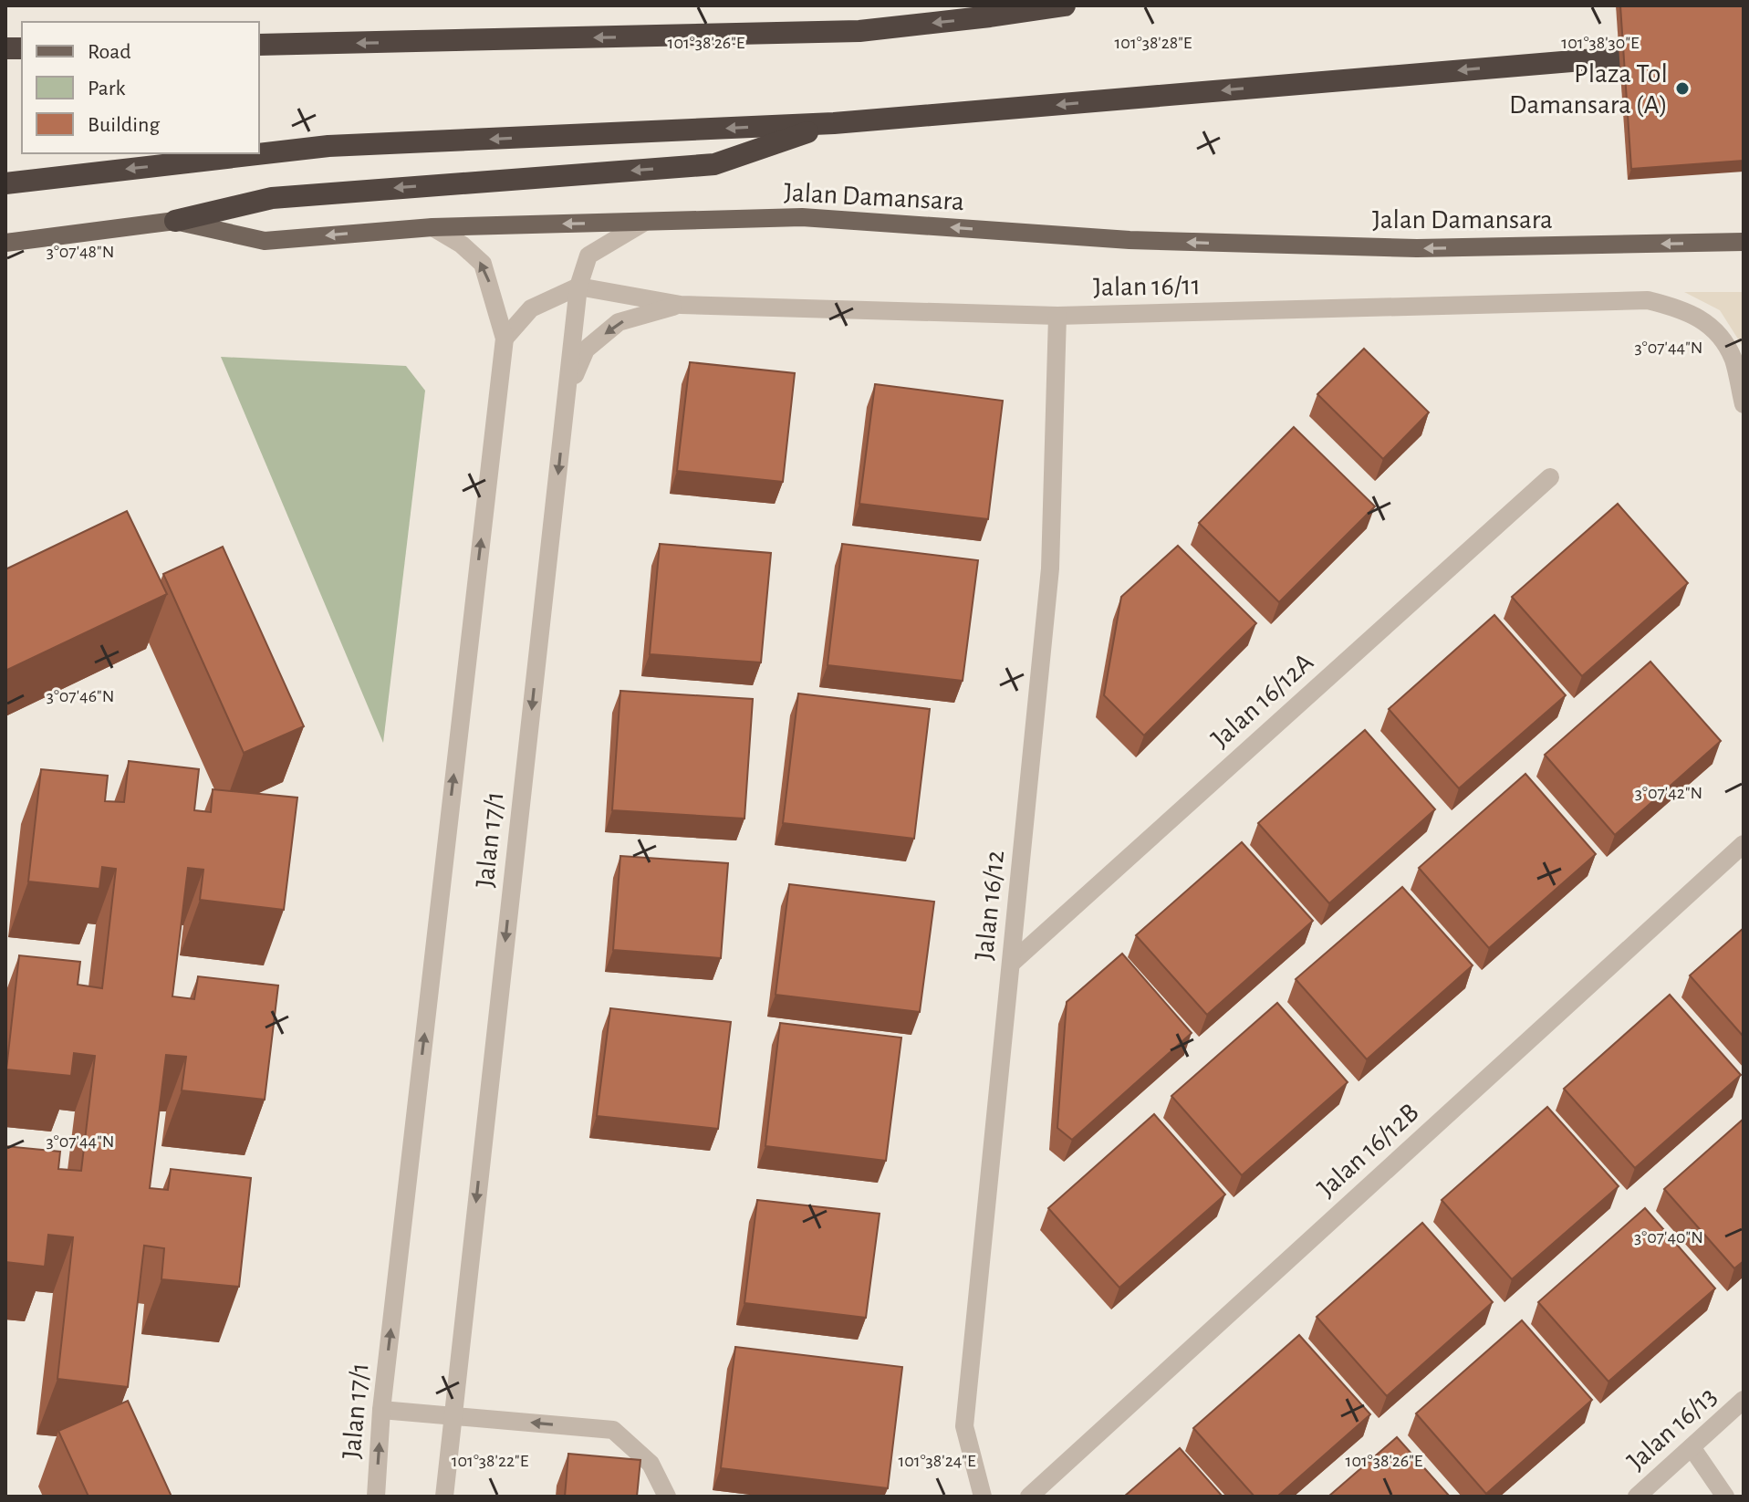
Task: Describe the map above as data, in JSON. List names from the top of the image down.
{
  "streets": {
    "main road": ["Jalan Damansara"],
    "street": [
      "Jalan 16/11",
      "Jalan 16/12A",
      "Jalan 17/1",
      "Jalan 16/12",
      "Jalan 16/12B",
      "Jalan 16/13"
    ]
  },
  "crossings": [
    ["Jalan Damansara", "Jalan 17/1"],
    ["Jalan 16/11", "Jalan 17/1"],
    ["Jalan 16/11", "Jalan 16/12"],
    ["Jalan 16/12A", "Jalan 16/12"]
  ],
  "one_way": ["Jalan Damansara"],
  "places": ["Plaza Tol Damansara (A)"],
  "legend": ["Road", "Park", "Building"],
  "coordinates": [
    "101°38'26\"E",
    "101°38'28\"E",
    "101°38'30\"E",
    "3°07'48\"N",
    "3°07'44\"N",
    "3°07'46\"N",
    "3°07'42\"N",
    "3°07'40\"N",
    "101°38'22\"E",
    "101°38'24\"E"
  ]
}
